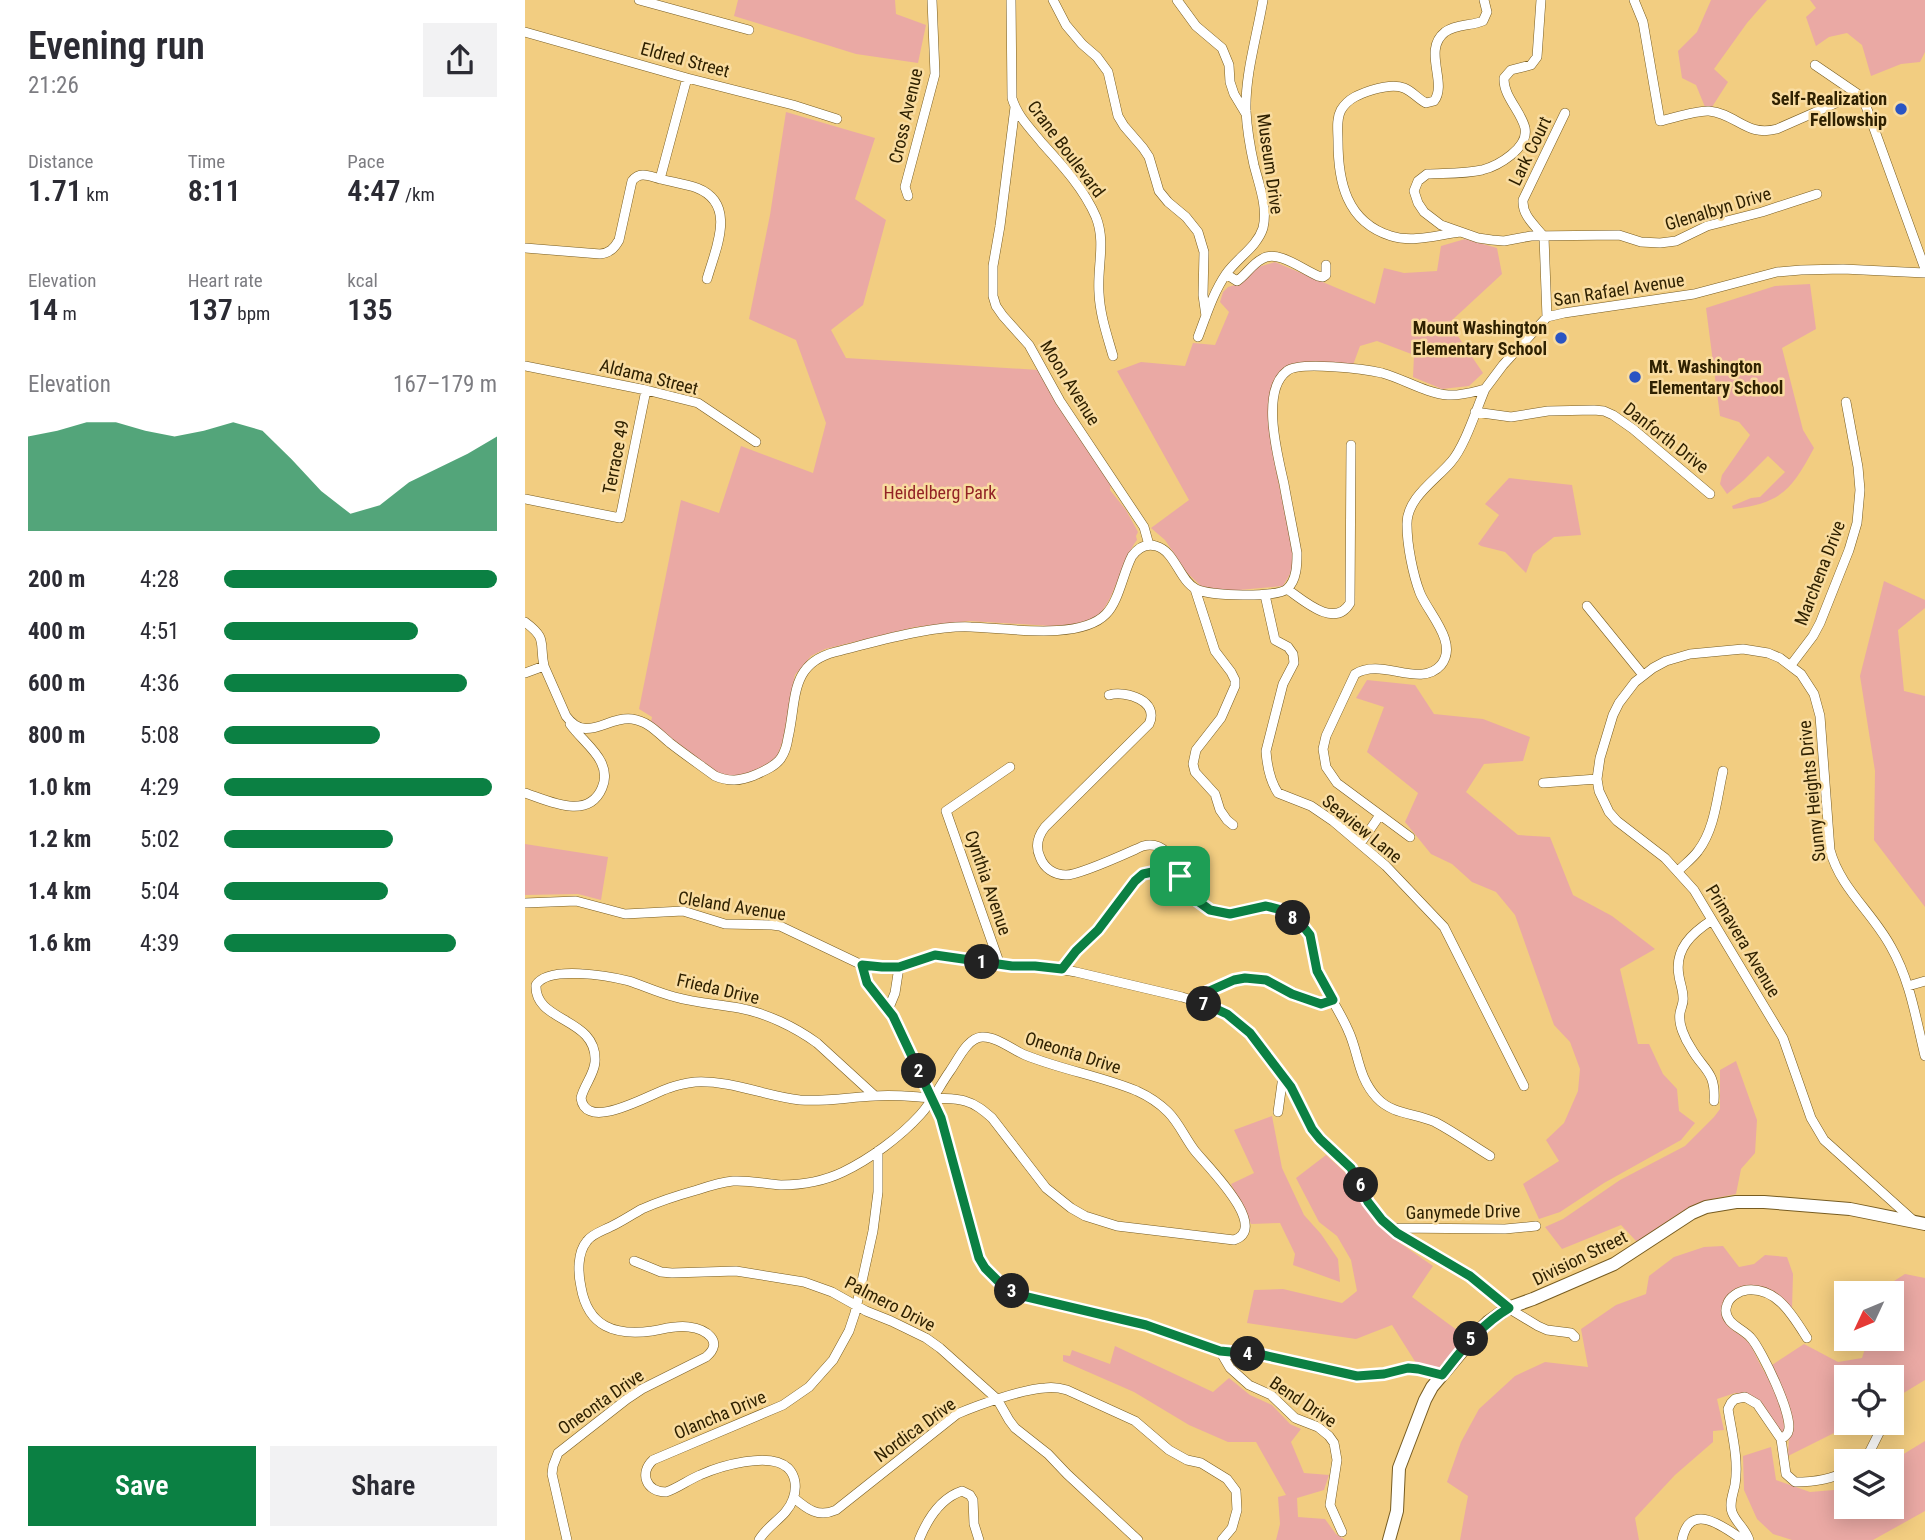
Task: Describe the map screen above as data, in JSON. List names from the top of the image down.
{
  "streets": {
    "street": [
      "Eldred Street",
      "Cross Avenue",
      "Crane Boulevard",
      "Lark Court",
      "Museum Drive",
      "Glenalbyn Drive",
      "San Rafael Avenue",
      "Aldama Street",
      "Moon Avenue",
      "Danforth Drive",
      "Terrace 49",
      "Marchena Drive",
      "Sunny Heights Drive",
      "Seaview Lane",
      "Cynthia Avenue",
      "Cleland Avenue",
      "Primavera Avenue",
      "Frieda Drive",
      "Oneonta Drive",
      "Ganymede Drive",
      "Division Street",
      "Palmero Drive",
      "Bend Drive",
      "Olancha Drive",
      "Nordica Drive"
    ]
  },
  "crossings": [
    ["Crane Boulevard", "Moon Avenue"],
    ["Lark Court", "Glenalbyn Drive"],
    ["San Rafael Avenue", "Danforth Drive"],
    ["Aldama Street", "Terrace 49"],
    ["Marchena Drive", "Sunny Heights Drive"],
    ["Cynthia Avenue", "Cleland Avenue"],
    ["Cleland Avenue", "Ganymede Drive"],
    ["Cleland Avenue", "Division Street"],
    ["Primavera Avenue", "Division Street"],
    ["Oneonta Drive", "Olancha Drive"],
    ["Palmero Drive", "Olancha Drive"],
    ["Palmero Drive", "Nordica Drive"],
    ["Olancha Drive", "Nordica Drive"]
  ],
  "parks": ["Heidelberg Park"],
  "places": ["Self-Realization Fellowship", "Mount Washington Elementary School", "Mt. Washington Elementary School"],
  "north": "bottom left",
  "page": {
    "heading": ["Evening run", "21:26"],
    "stats": [
      ["Distance", "1.71 km"],
      ["Time", "8:11"],
      ["Pace", "4:47 /km"],
      ["Elevation", "14 m"],
      ["Heart rate", "137 bpm"],
      ["kcal", "135"]
    ],
    "chart": ["Elevation", "167–179 m"],
    "list": [
      {
        "name": "200 m",
        "note": "4:28"
      },
      {
        "name": "400 m",
        "note": "4:51"
      },
      {
        "name": "600 m",
        "note": "4:36"
      },
      {
        "name": "800 m",
        "note": "5:08"
      },
      {
        "name": "1.0 km",
        "note": "4:29"
      },
      {
        "name": "1.2 km",
        "note": "5:02"
      },
      {
        "name": "1.4 km",
        "note": "5:04"
      },
      {
        "name": "1.6 km",
        "note": "4:39"
      }
    ],
    "pins": [
      "8",
      "1",
      "7",
      "2",
      "6",
      "3",
      "5",
      "4"
    ],
    "buttons": ["Save", "Share"]
  }
}
